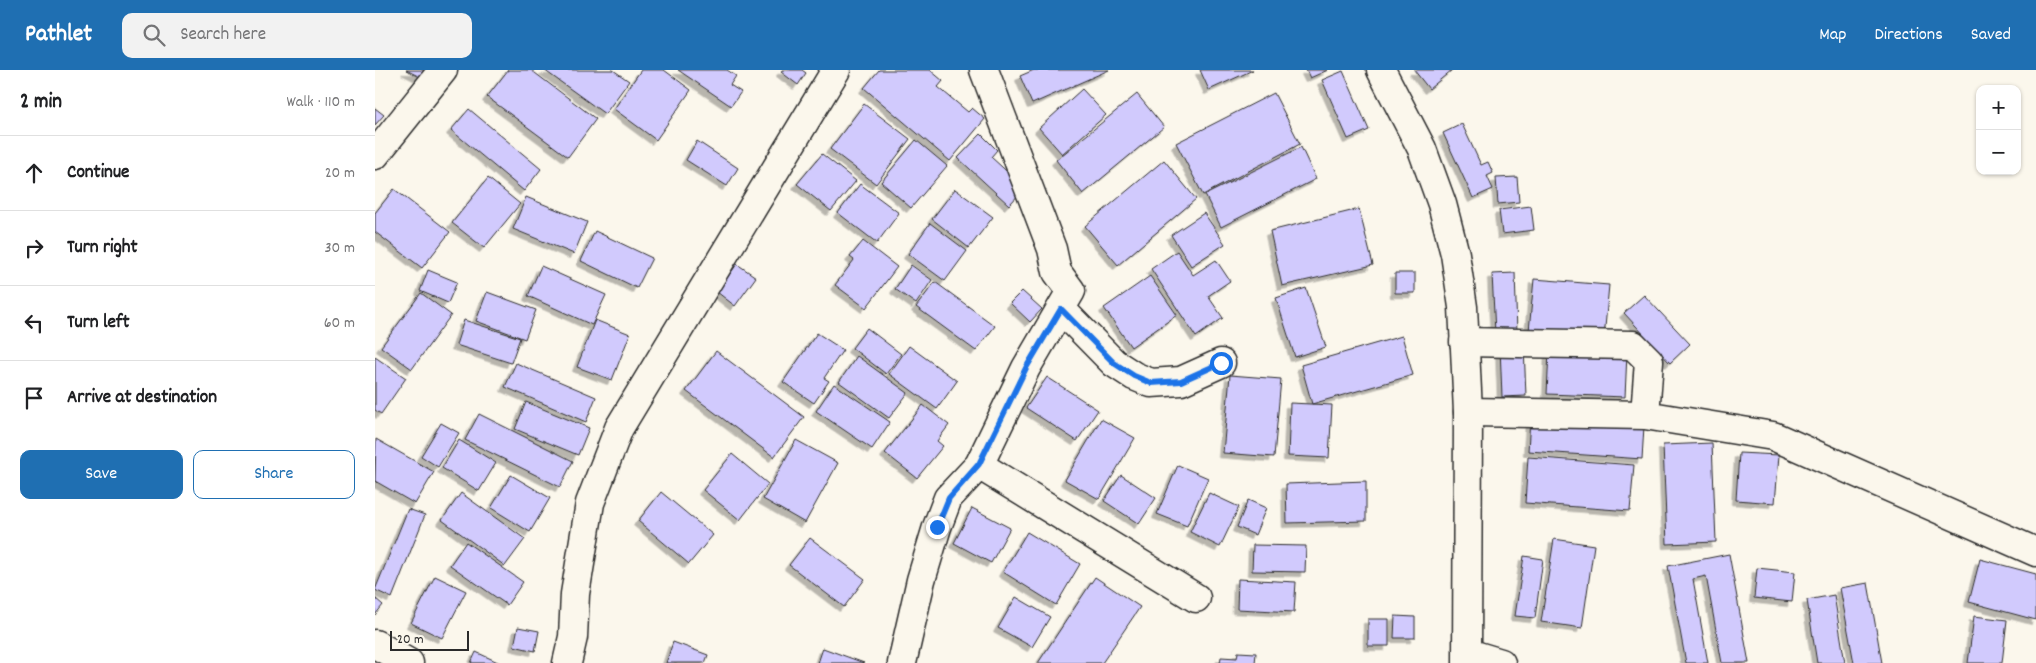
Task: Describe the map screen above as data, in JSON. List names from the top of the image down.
{
  "scale_bar": "20 m",
  "page": {
    "header": "Pathlet",
    "search": "Search here",
    "nav": ["Map", "Directions", "Saved"],
    "heading": ["2 min", "Walk · 110 m"],
    "map_buttons": ["+", "−"],
    "list": [
      ["Continue", "20 m"],
      ["Turn right", "30 m"],
      ["Turn left", "60 m"],
      "Arrive at destination"
    ],
    "buttons": ["Save", "Share"],
    "scale": "20 m"
  }
}
